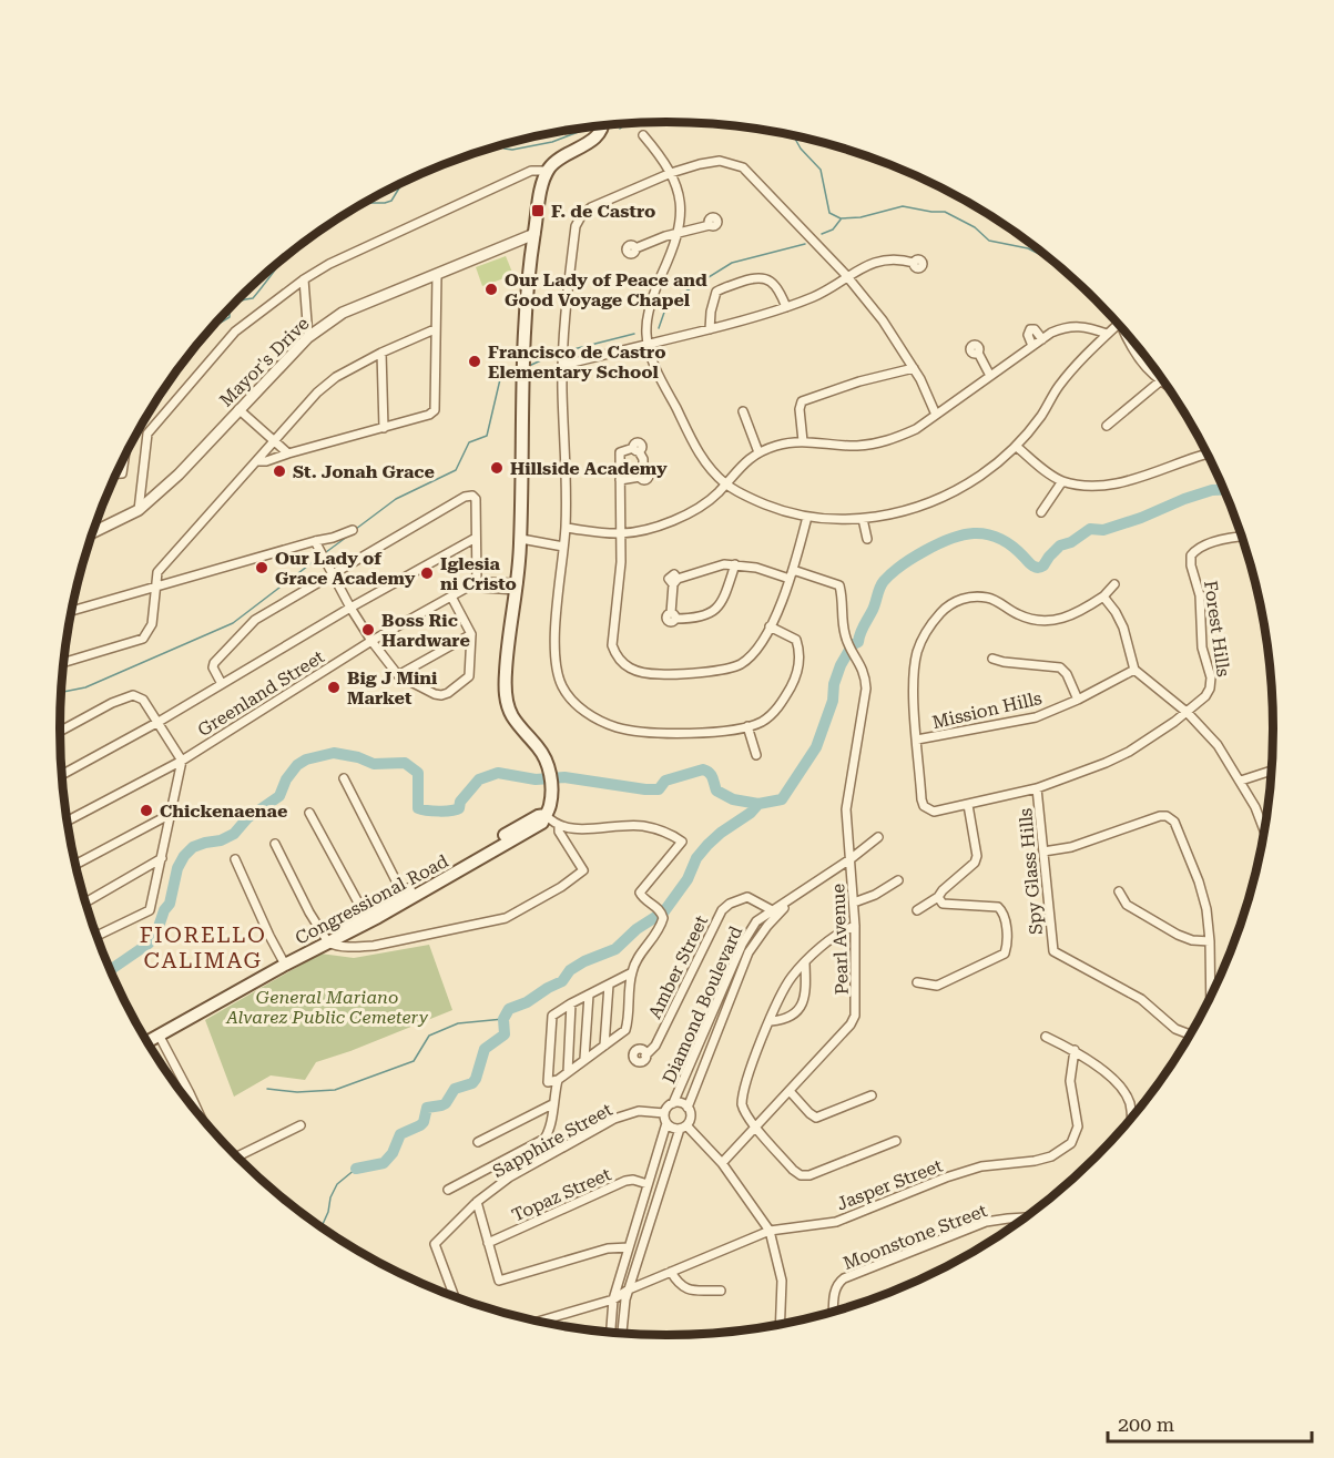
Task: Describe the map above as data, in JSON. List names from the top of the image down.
{
  "streets": {
    "main road": ["Congressional Road"],
    "street": [
      "Mayor's Drive",
      "Forest Hills",
      "Greenland Street",
      "Mission Hills",
      "Spy Glass Hills",
      "Pearl Avenue",
      "Amber Street",
      "Diamond Boulevard",
      "Sapphire Street",
      "Jasper Street",
      "Topaz Street",
      "Moonstone Street"
    ]
  },
  "crossings": [
    ["Mayor's Drive", "Congressional Road"],
    ["Forest Hills", "Spy Glass Hills"],
    ["Pearl Avenue", "Diamond Boulevard"],
    ["Amber Street", "Diamond Boulevard"],
    ["Diamond Boulevard", "Sapphire Street"]
  ],
  "districts": ["FIORELLO CALIMAG"],
  "parks": ["General Mariano Alvarez Public Cemetery"],
  "places": {
    "transit": ["F. de Castro"],
    "other": [
      "Our Lady of Peace and Good Voyage Chapel",
      "Francisco de Castro Elementary School",
      "Hillside Academy",
      "St. Jonah Grace",
      "Our Lady of Grace Academy",
      "Iglesia ni Cristo",
      "Boss Ric Hardware",
      "Big J Mini Market",
      "Chickenaenae"
    ]
  },
  "scale_bar": "200 m"
}
